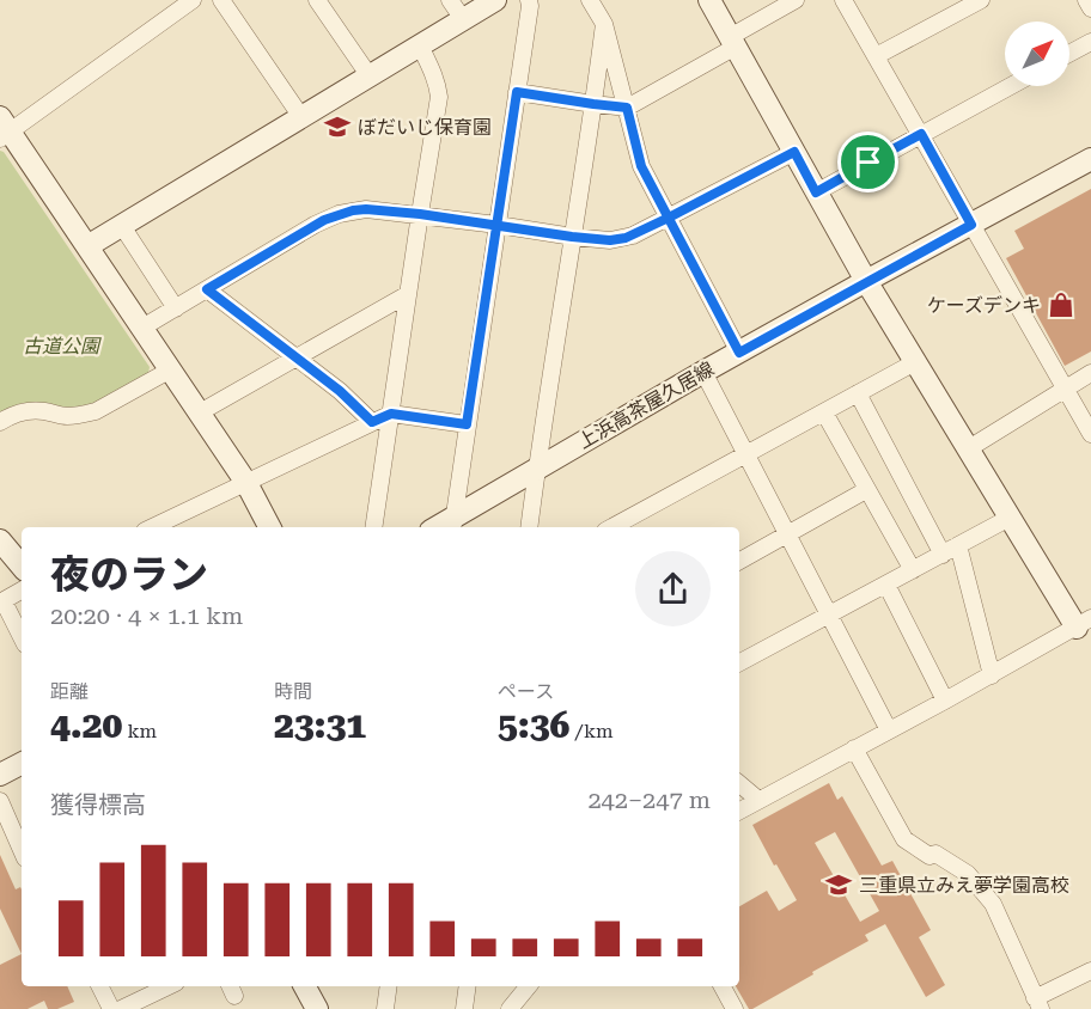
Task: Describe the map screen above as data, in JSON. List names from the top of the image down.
{
  "streets": {
    "street": ["上浜高茶屋久居線"]
  },
  "parks": ["古道公園"],
  "places": {
    "school or university": ["ぼだいじ保育園", "三重県立みえ夢学園高校"],
    "shop": ["ケーズデンキ"]
  },
  "north": "top right",
  "page": {
    "heading": ["夜のラン", "20:20 · 4 × 1.1 km"],
    "stats": [
      ["距離", "4.20 km"],
      ["時間", "23:31"],
      ["ペース", "5:36 /km"]
    ],
    "chart": ["獲得標高", "242–247 m"]
  }
}
